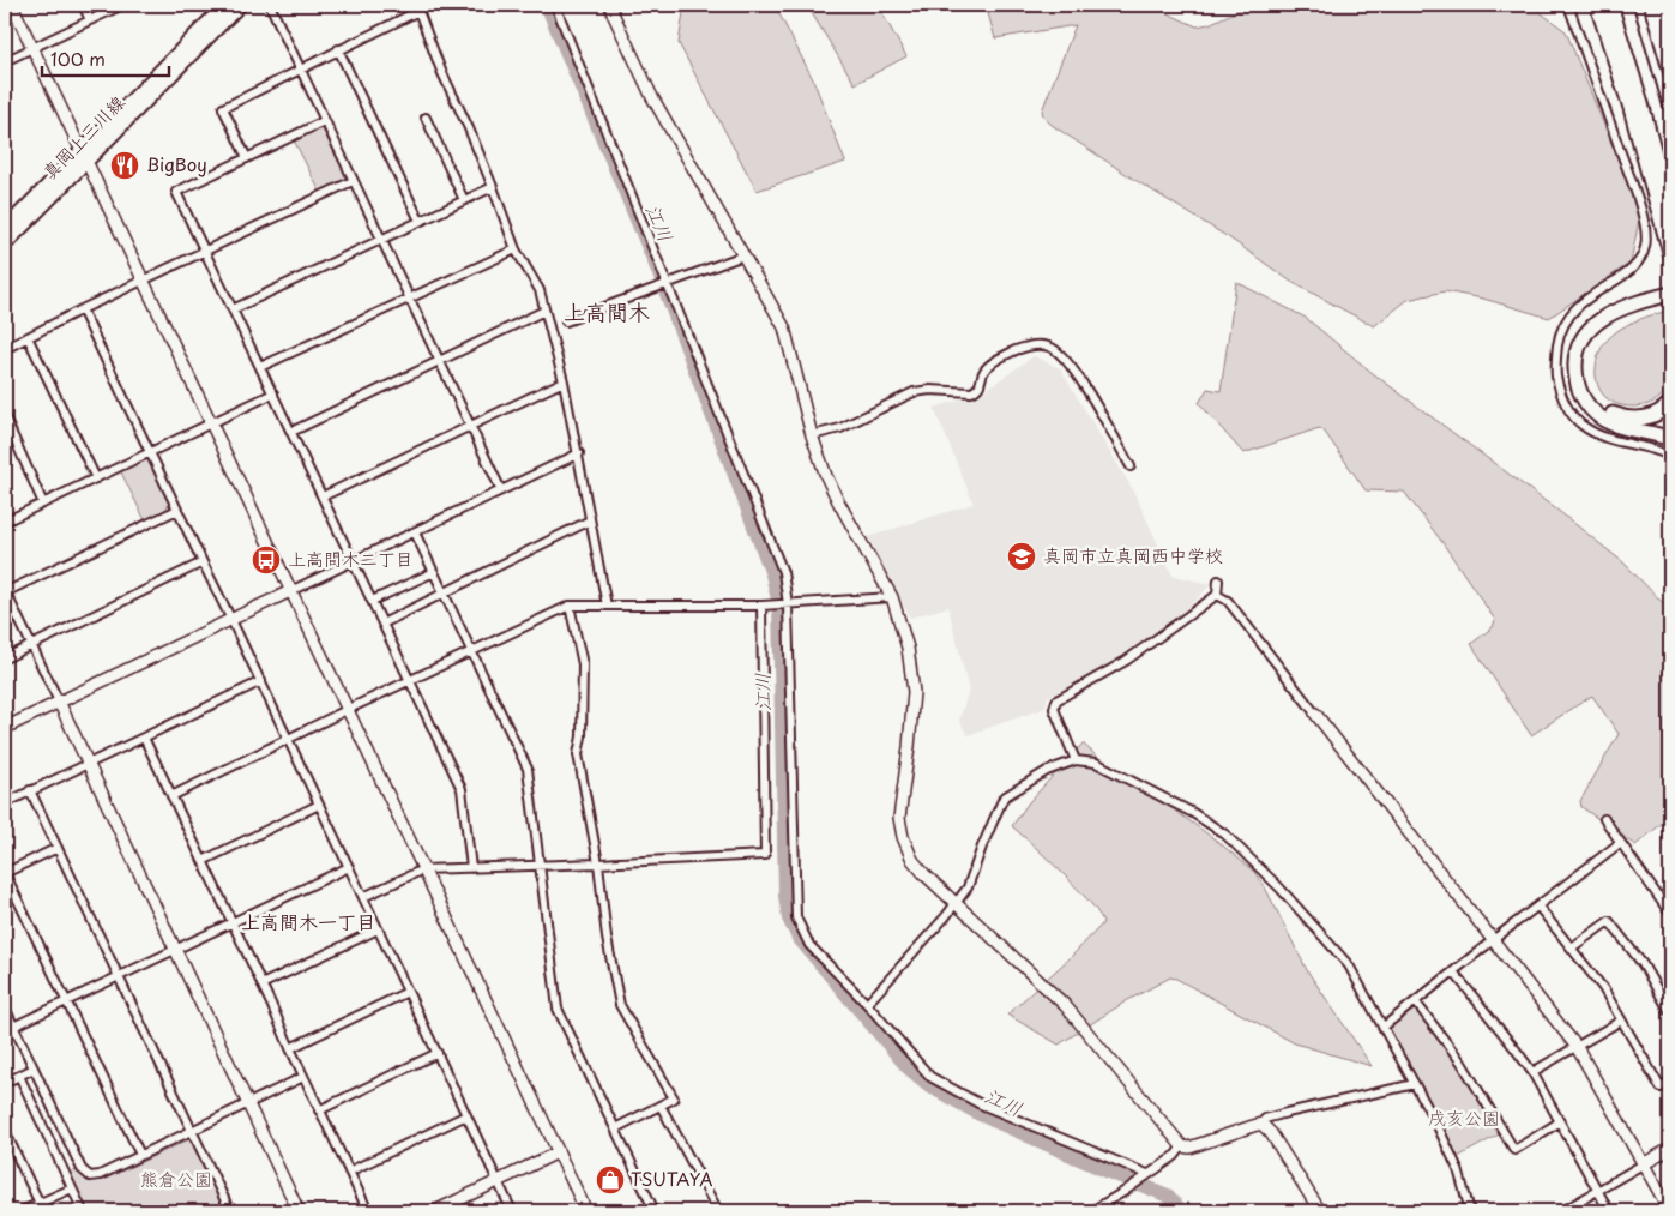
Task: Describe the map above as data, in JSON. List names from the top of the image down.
{
  "streets": {
    "main road": ["真岡上三川線"]
  },
  "districts": ["上高間木", "上高間木一丁目"],
  "water": ["江川"],
  "parks": ["戌亥公園", "熊倉公園"],
  "places": {
    "restaurant": ["BigBoy"],
    "school or university": ["真岡市立真岡西中学校"],
    "bus stop": ["上高間木二丁目"],
    "shop": ["TSUTAYA"]
  },
  "scale_bar": "100 m"
}
